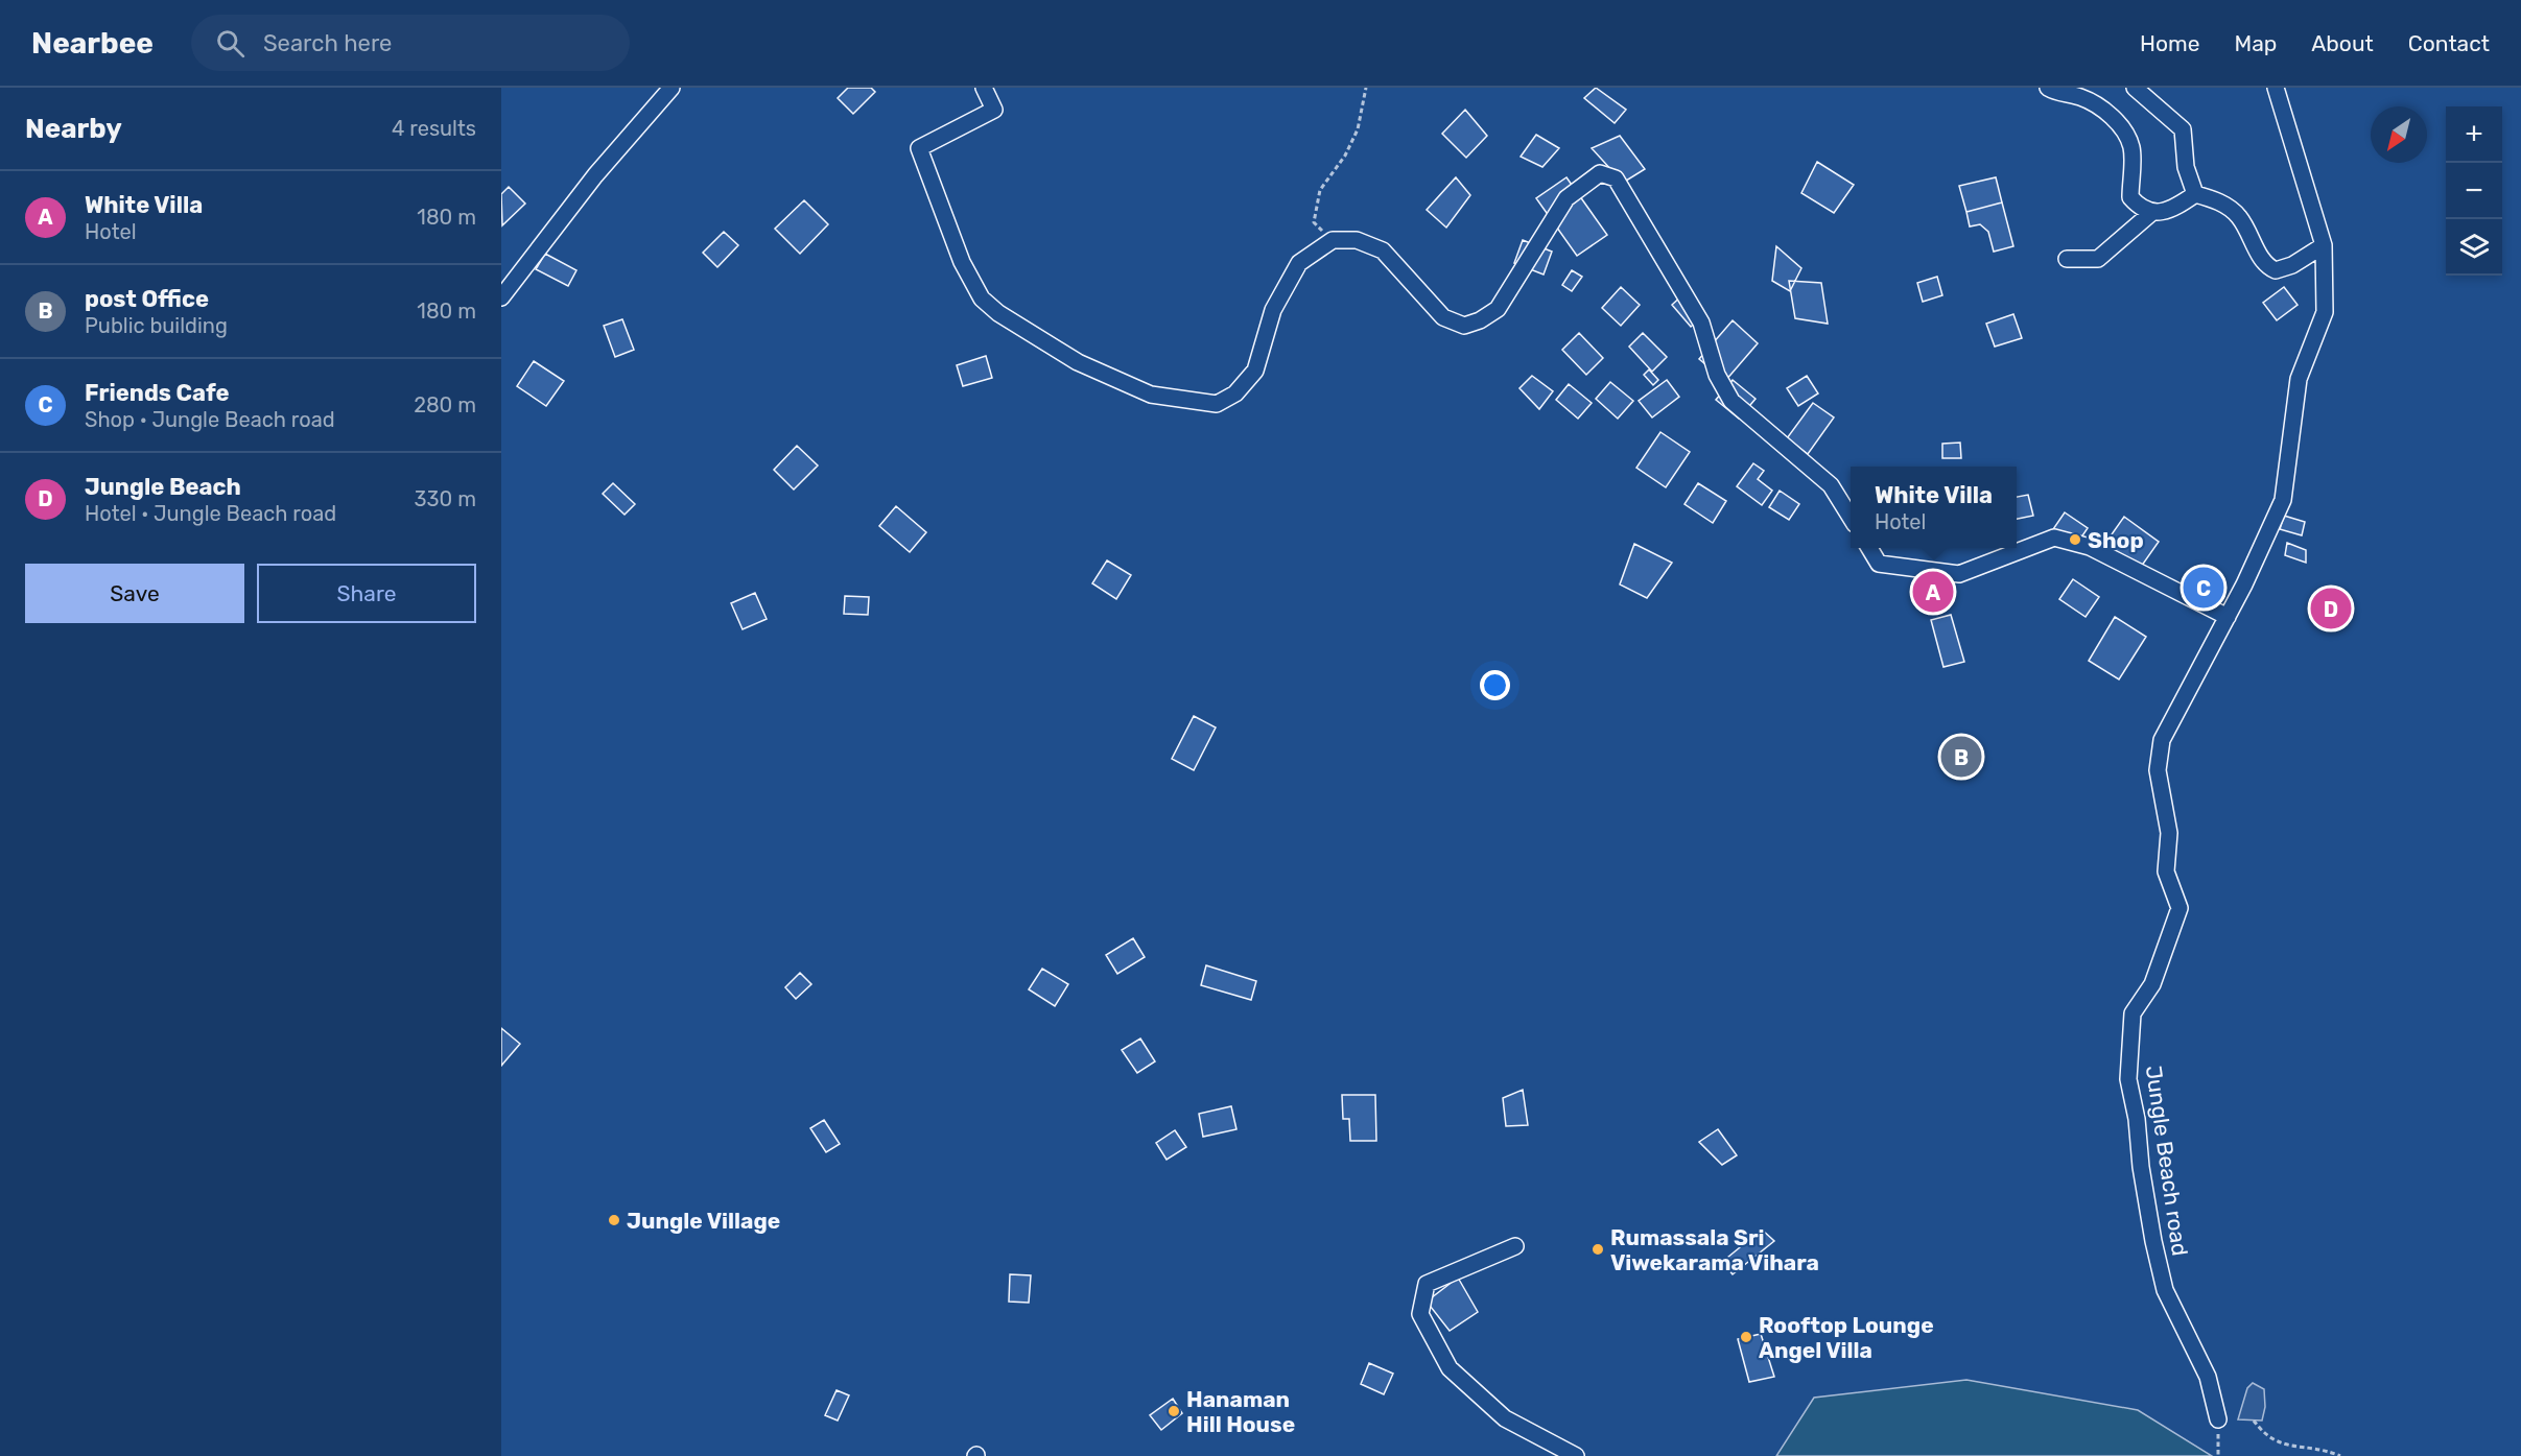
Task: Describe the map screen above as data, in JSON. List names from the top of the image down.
{
  "streets": {
    "street": ["Jungle Beach road"]
  },
  "places": [
    "Shop",
    "Jungle Village",
    "Rumassala Sri Viwekarama Vihara",
    "Rooftop Lounge Angel Villa",
    "Hanaman Hill House"
  ],
  "north": "bottom left",
  "page": {
    "header": "Nearbee",
    "search": "Search here",
    "nav": [
      "Home",
      "Map",
      "About",
      "Contact"
    ],
    "heading": ["Nearby", "4 results"],
    "map_buttons": ["+", "−"],
    "list": [
      {
        "mark": "A",
        "name": "White Villa",
        "note": "Hotel",
        "value": "180 m"
      },
      {
        "mark": "B",
        "name": "post Office",
        "note": "Public building",
        "value": "180 m"
      },
      {
        "mark": "C",
        "name": "Friends Cafe",
        "note": "Shop · Jungle Beach road",
        "value": "280 m"
      },
      {
        "mark": "D",
        "name": "Jungle Beach",
        "note": "Hotel · Jungle Beach road",
        "value": "330 m"
      }
    ],
    "popup": ["White Villa", "Hotel"],
    "buttons": ["Save", "Share"],
    "pins": [
      "C",
      "A",
      "D",
      "B"
    ]
  }
}
